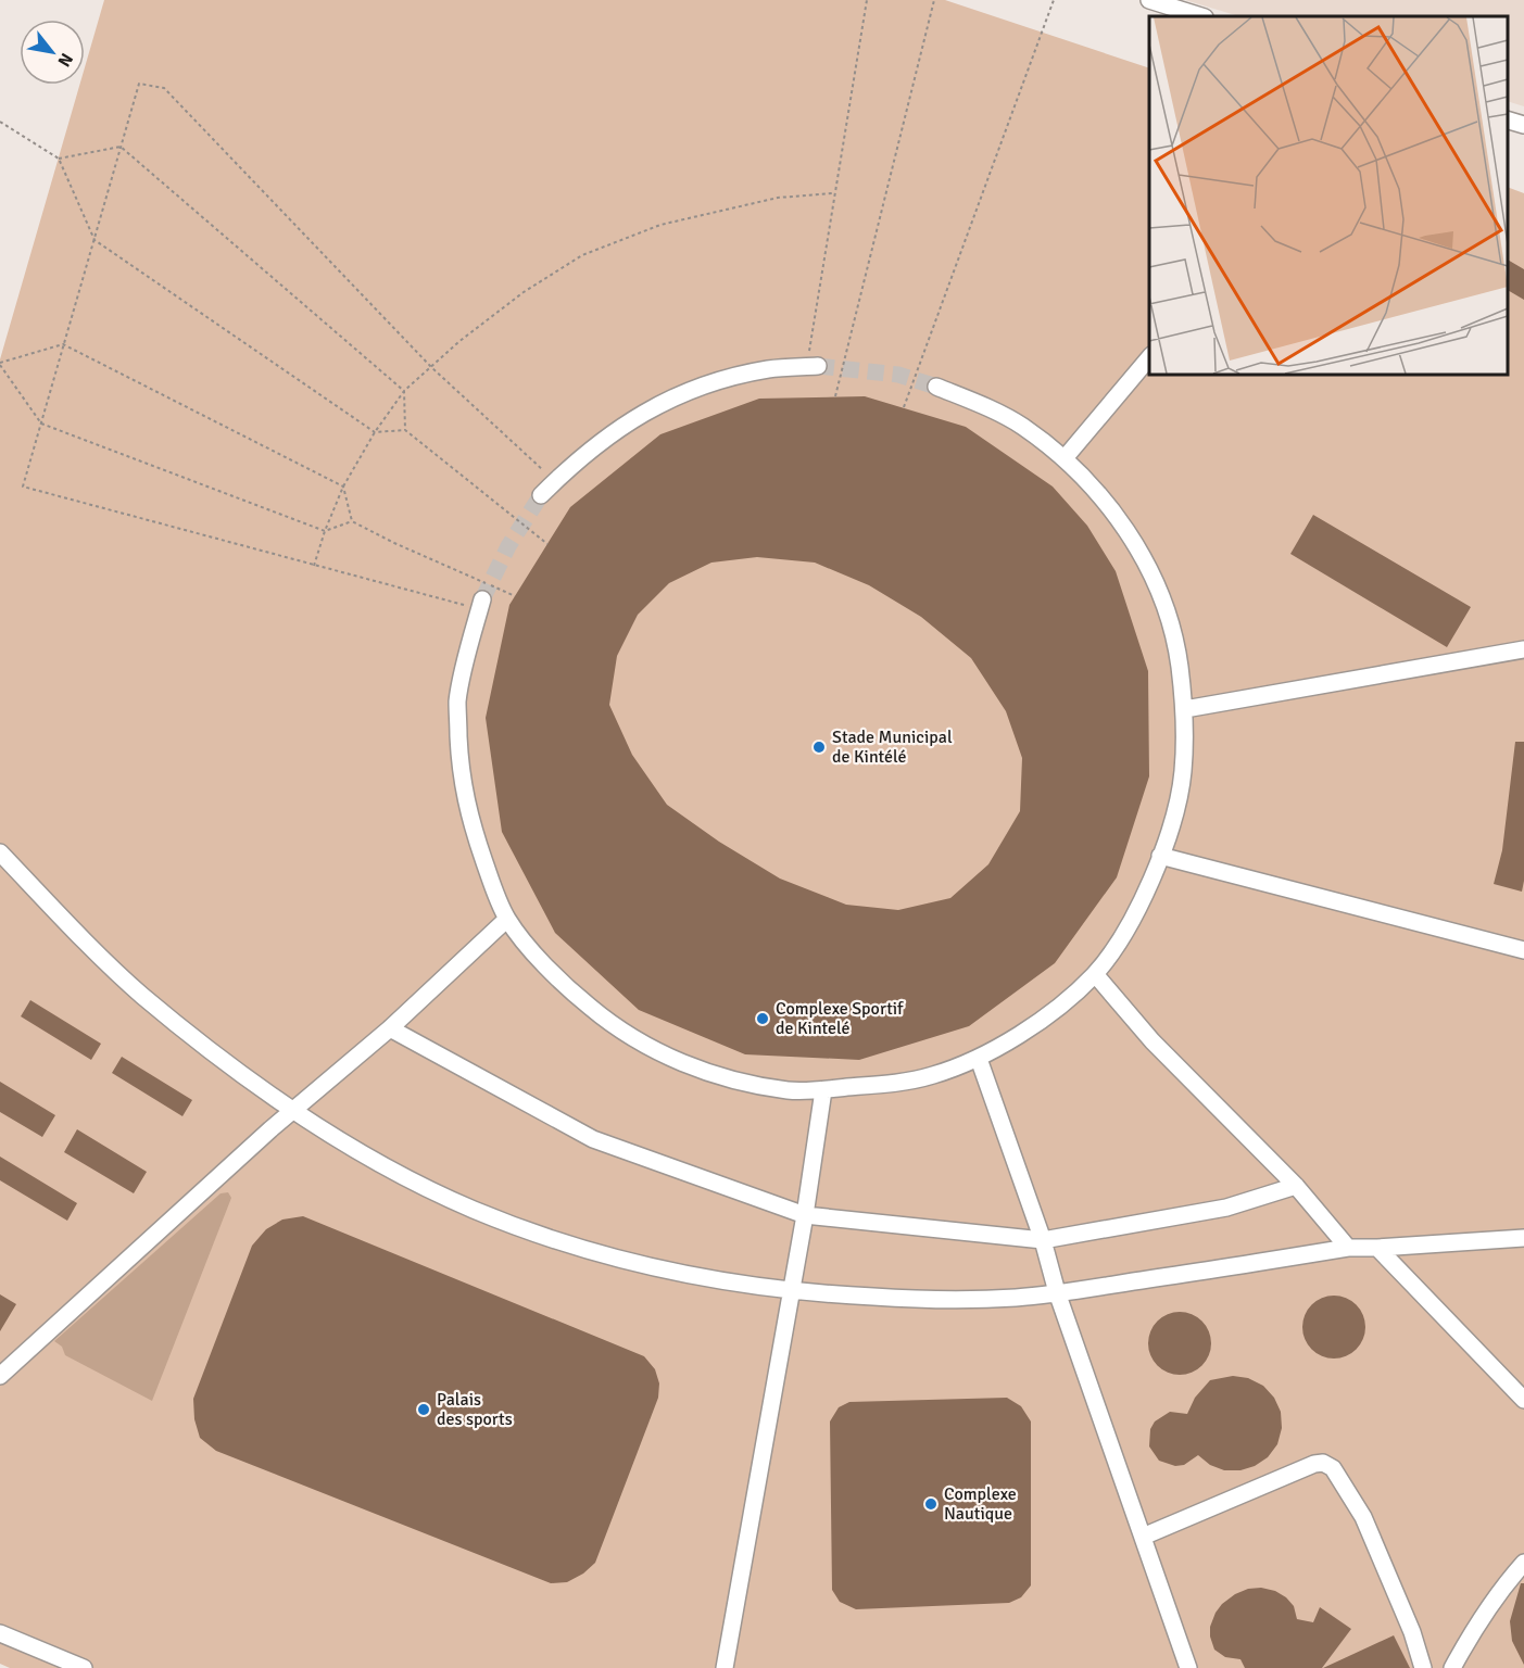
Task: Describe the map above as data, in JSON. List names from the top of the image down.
{
  "places": [
    "Stade Municipal de Kintélé",
    "Complexe Sportif de Kintelé",
    "Palais des sports",
    "Complexe Nautique"
  ],
  "north": "bottom right"
}
